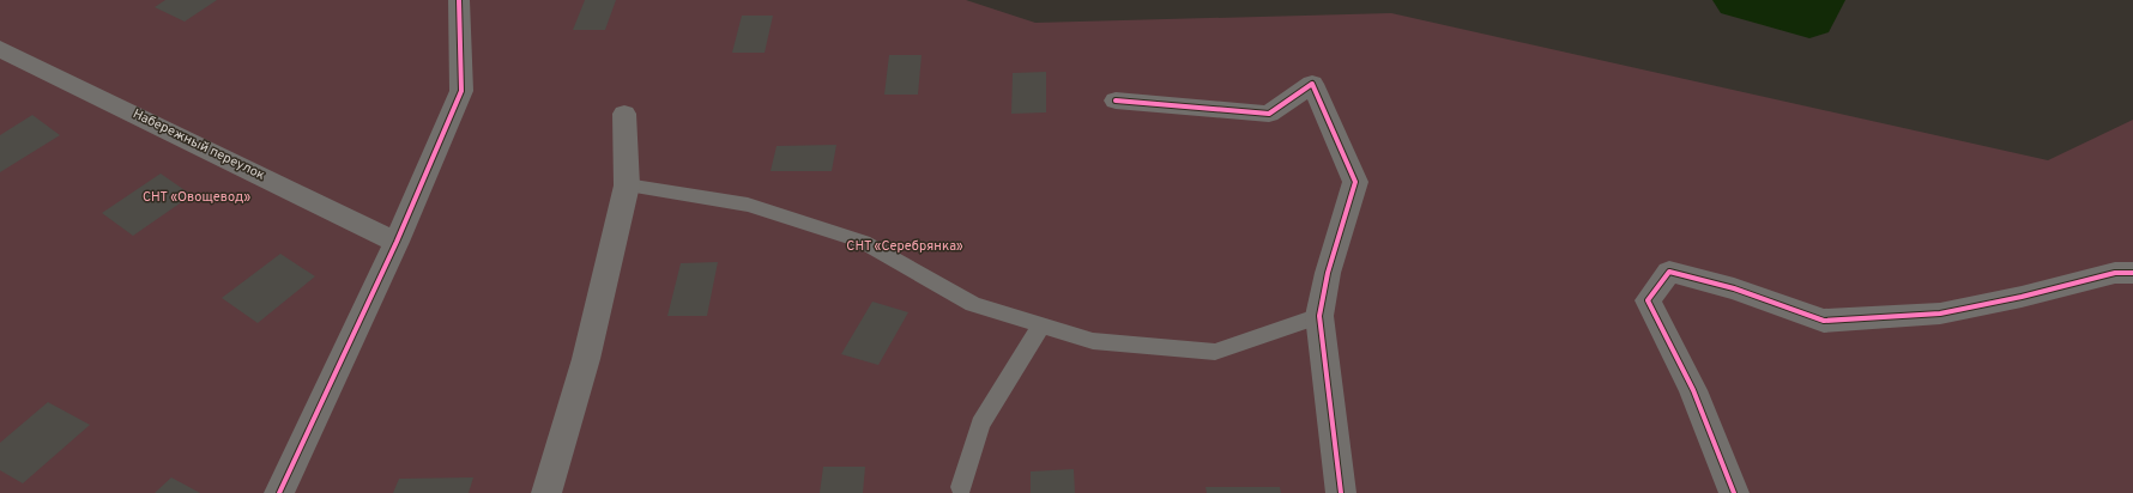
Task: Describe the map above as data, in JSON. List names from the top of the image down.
{
  "streets": {
    "street": ["Набережный переулок"]
  },
  "parks": ["СНТ «Овощевод»", "СНТ «Серебрянка»"]
}
